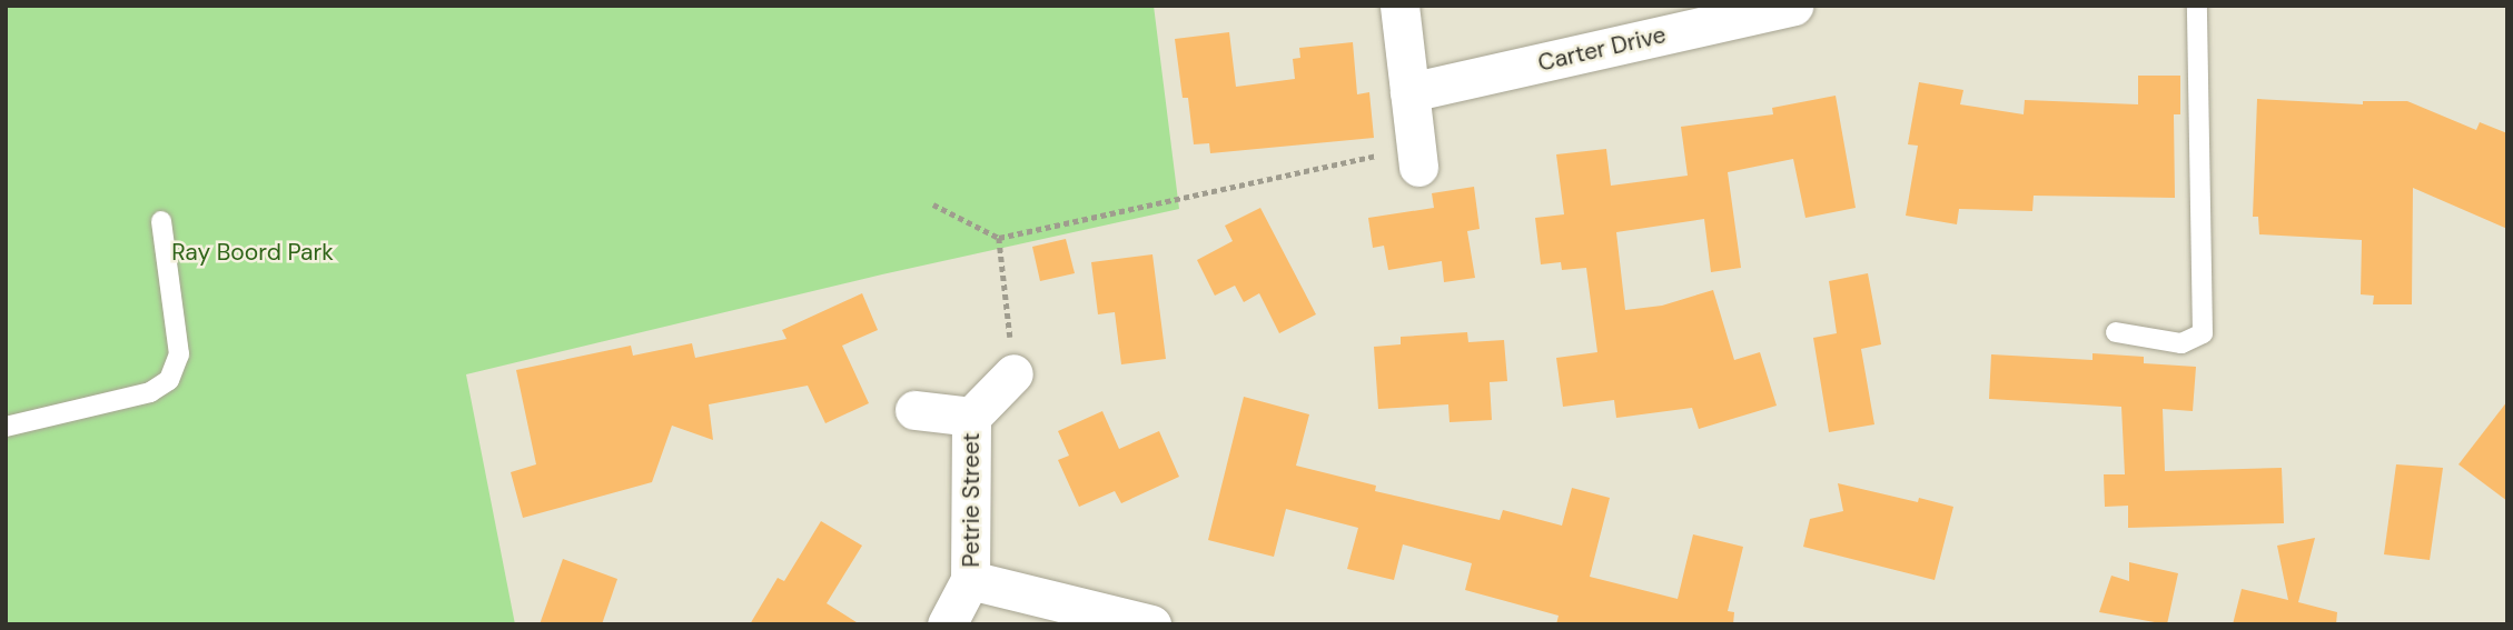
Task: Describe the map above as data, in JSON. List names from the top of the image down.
{
  "streets": {
    "street": ["Carter Drive", "Petrie Street"]
  },
  "parks": ["Ray Boord Park"]
}
